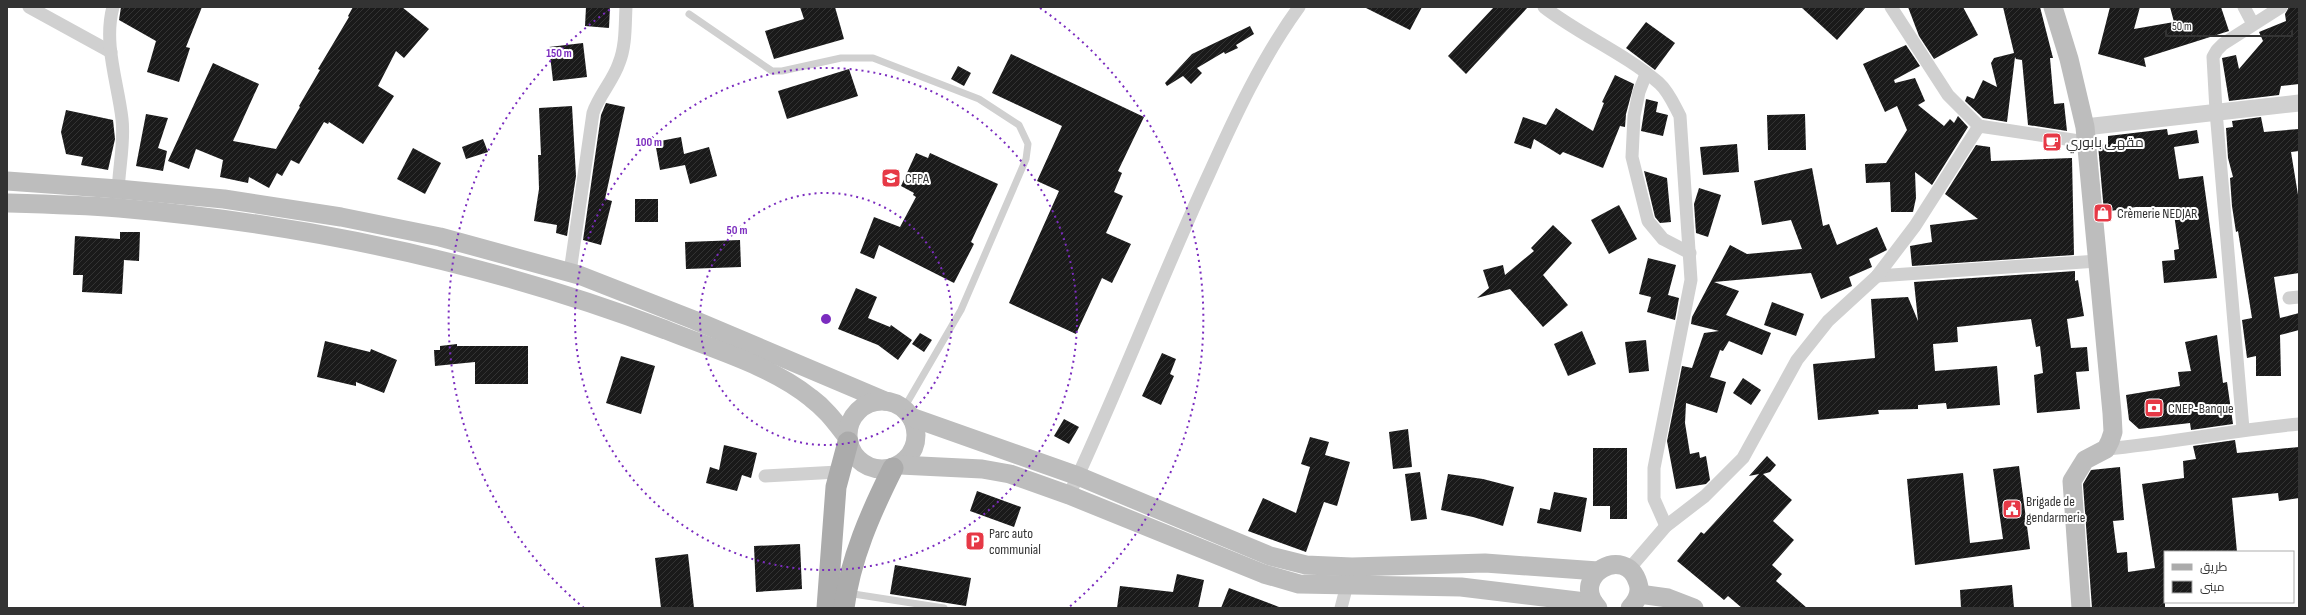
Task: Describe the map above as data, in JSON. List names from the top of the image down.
{
  "places": {
    "cafe": ["مقهى بابوري"],
    "school or university": ["CFPA"],
    "shop": ["Crèmerie NEDJAR"],
    "bank": ["CNEP-Banque"],
    "public building": ["Brigade de gendarmerie"],
    "parking": ["Parc auto communial"]
  },
  "legend": ["طريق", "مبنى"],
  "scale_bar": "50 m",
  "rings": ["150 m", "100 m", "50 m"]
}
